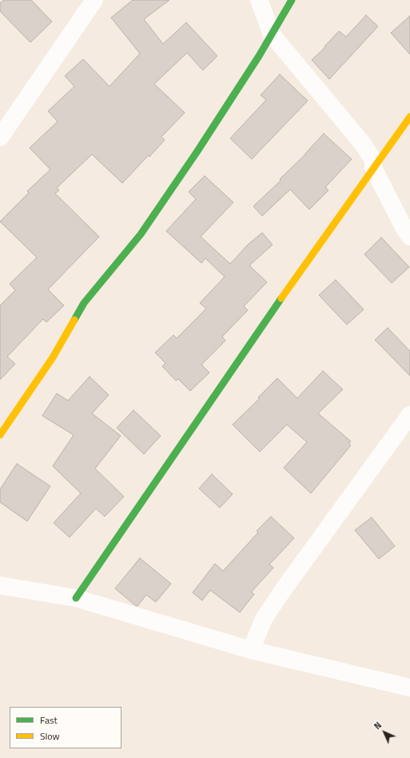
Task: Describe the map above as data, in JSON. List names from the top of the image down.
{
  "legend": ["Fast", "Slow"],
  "north": "top left"
}
